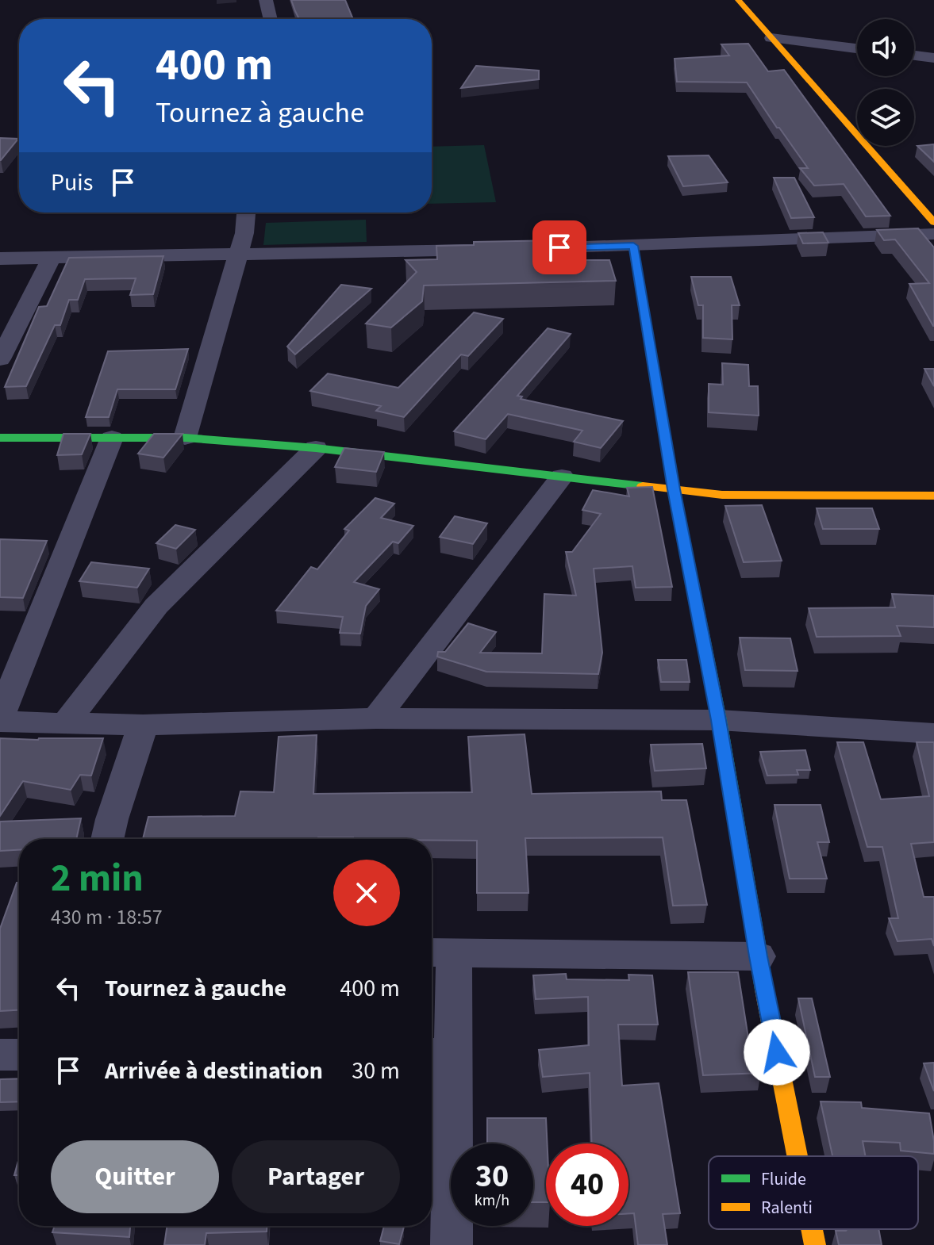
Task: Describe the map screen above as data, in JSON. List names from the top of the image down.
{
  "legend": ["Fluide", "Ralenti"],
  "page": {
    "turn": ["400 m", "Tournez à gauche"],
    "then": "Puis",
    "heading": ["2 min", "430 m · 18:57"],
    "list": [
      {
        "name": "Tournez à gauche",
        "value": "400 m"
      },
      {
        "name": "Arrivée à destination",
        "value": "30 m"
      }
    ],
    "buttons": ["Quitter", "Partager"],
    "speed": "30 km/h",
    "limit": "40"
  }
}
